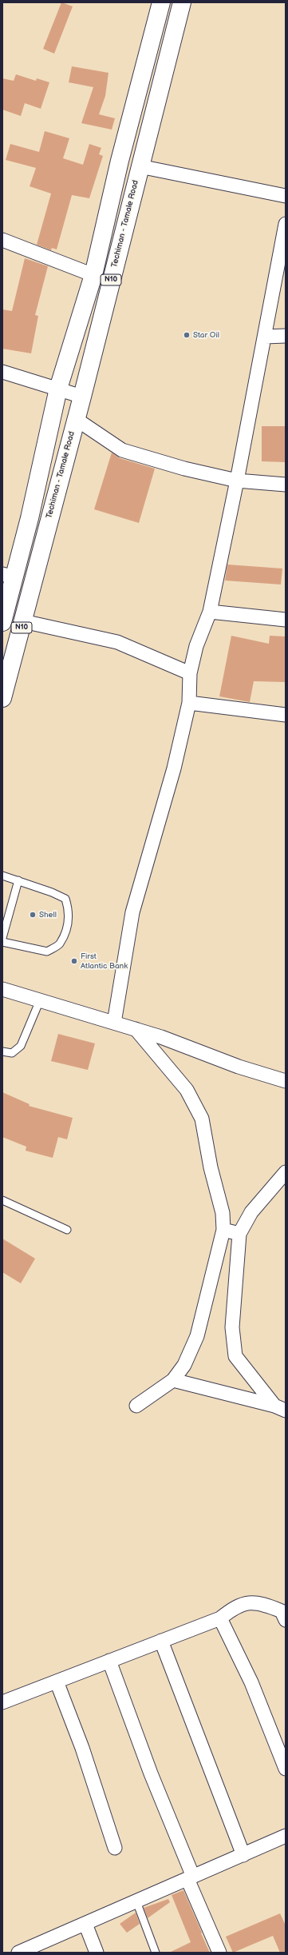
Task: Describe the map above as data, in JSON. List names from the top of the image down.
{
  "streets": {
    "highway": ["Techiman - Tamale Road", "N10"]
  },
  "crossings": [
    ["Techiman - Tamale Road", "N10"]
  ],
  "places": ["Star Oil", "Shell", "First Atlantic Bank"]
}
